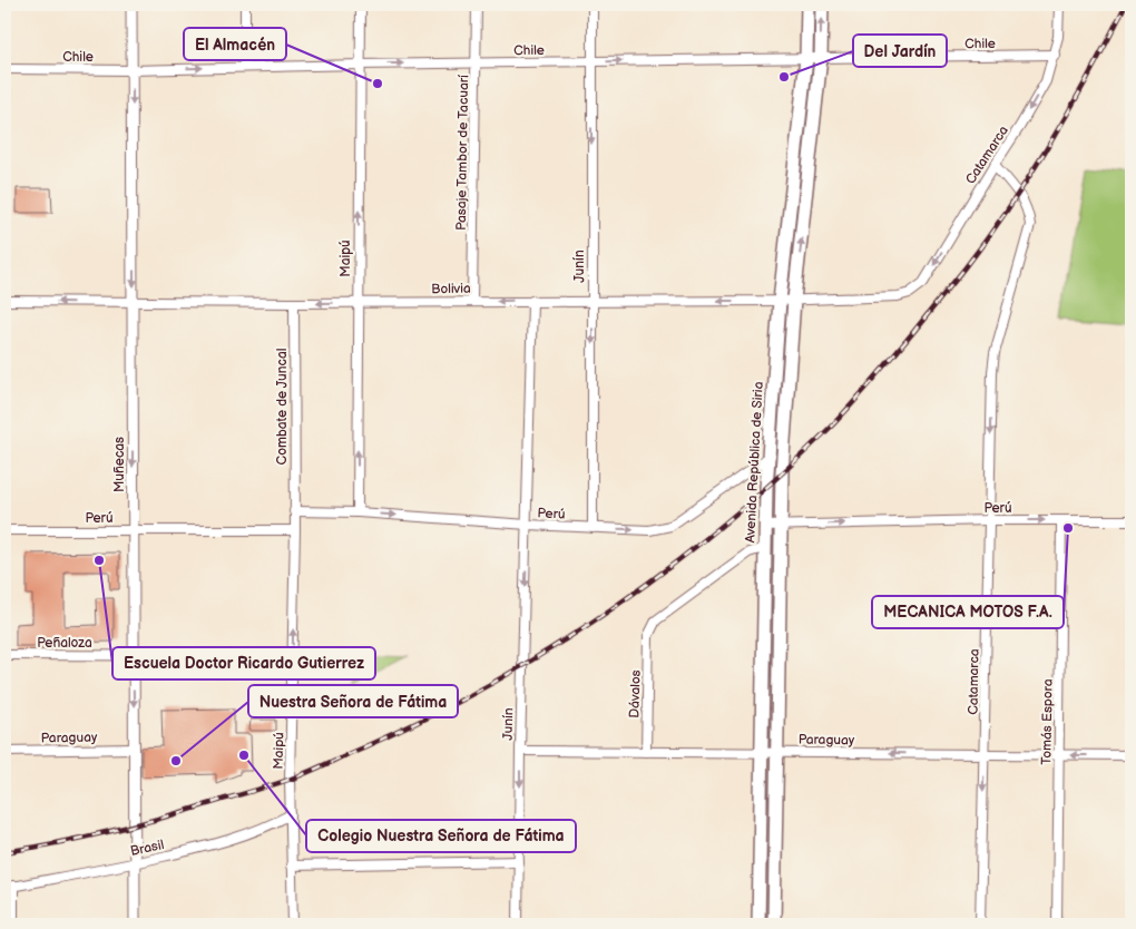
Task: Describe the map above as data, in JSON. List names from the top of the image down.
{
  "streets": {
    "main road": ["Avenida República de Siria"],
    "street": [
      "Chile",
      "Pasaje Tambor de Tacuarí",
      "Catamarca",
      "Maipú",
      "Junín",
      "Bolivia",
      "Combate de Juncal",
      "Muñecas",
      "Perú",
      "Peñaloza",
      "Dávalos",
      "Tomás Espora",
      "Paraguay",
      "Brasil"
    ]
  },
  "crossings": [
    ["Chile", "Pasaje Tambor de Tacuarí"],
    ["Chile", "Catamarca"],
    ["Chile", "Maipú"],
    ["Chile", "Junín"],
    ["Chile", "Avenida República de Siria"],
    ["Chile", "Muñecas"],
    ["Pasaje Tambor de Tacuarí", "Bolivia"],
    ["Catamarca", "Bolivia"],
    ["Catamarca", "Perú"],
    ["Catamarca", "Paraguay"],
    ["Maipú", "Bolivia"],
    ["Maipú", "Combate de Juncal"],
    ["Maipú", "Perú"],
    ["Maipú", "Peñaloza"],
    ["Maipú", "Brasil"],
    ["Junín", "Bolivia"],
    ["Junín", "Perú"],
    ["Junín", "Paraguay"],
    ["Bolivia", "Combate de Juncal"],
    ["Bolivia", "Avenida República de Siria"],
    ["Bolivia", "Muñecas"],
    ["Combate de Juncal", "Perú"],
    ["Avenida República de Siria", "Perú"],
    ["Avenida República de Siria", "Dávalos"],
    ["Avenida República de Siria", "Paraguay"],
    ["Muñecas", "Perú"],
    ["Muñecas", "Peñaloza"],
    ["Muñecas", "Paraguay"],
    ["Muñecas", "Brasil"],
    ["Perú", "Tomás Espora"],
    ["Dávalos", "Paraguay"],
    ["Tomás Espora", "Paraguay"]
  ],
  "one_way": [
    "Chile",
    "Catamarca",
    "Maipú",
    "Junín",
    "Bolivia",
    "Muñecas",
    "Perú",
    "Paraguay"
  ],
  "places": [
    "Del Jardín",
    "El Almacén",
    "MECANICA MOTOS F.A.",
    "Escuela Doctor Ricardo Gutierrez",
    "Colegio Nuestra Señora de Fátima",
    "Nuestra Señora de Fátima"
  ]
}
